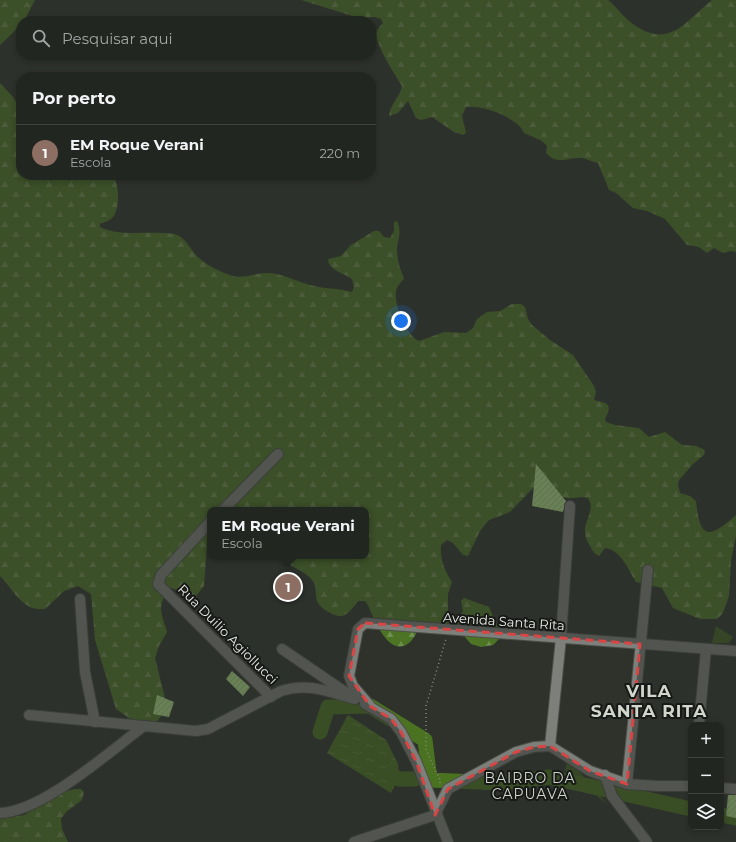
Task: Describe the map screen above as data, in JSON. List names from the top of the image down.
{
  "streets": {
    "street": ["Avenida Santa Rita", "Rua Duilio Agiollucci"]
  },
  "districts": ["VILA SANTA RITA", "BAIRRO DA CAPUAVA"],
  "page": {
    "search": "Pesquisar aqui",
    "heading": "Por perto",
    "list": [
      {
        "mark": "1",
        "name": "EM Roque Verani",
        "note": "Escola",
        "value": "220 m"
      }
    ],
    "popup": ["EM Roque Verani", "Escola"],
    "pins": "1",
    "map_buttons": ["+", "−"]
  }
}
